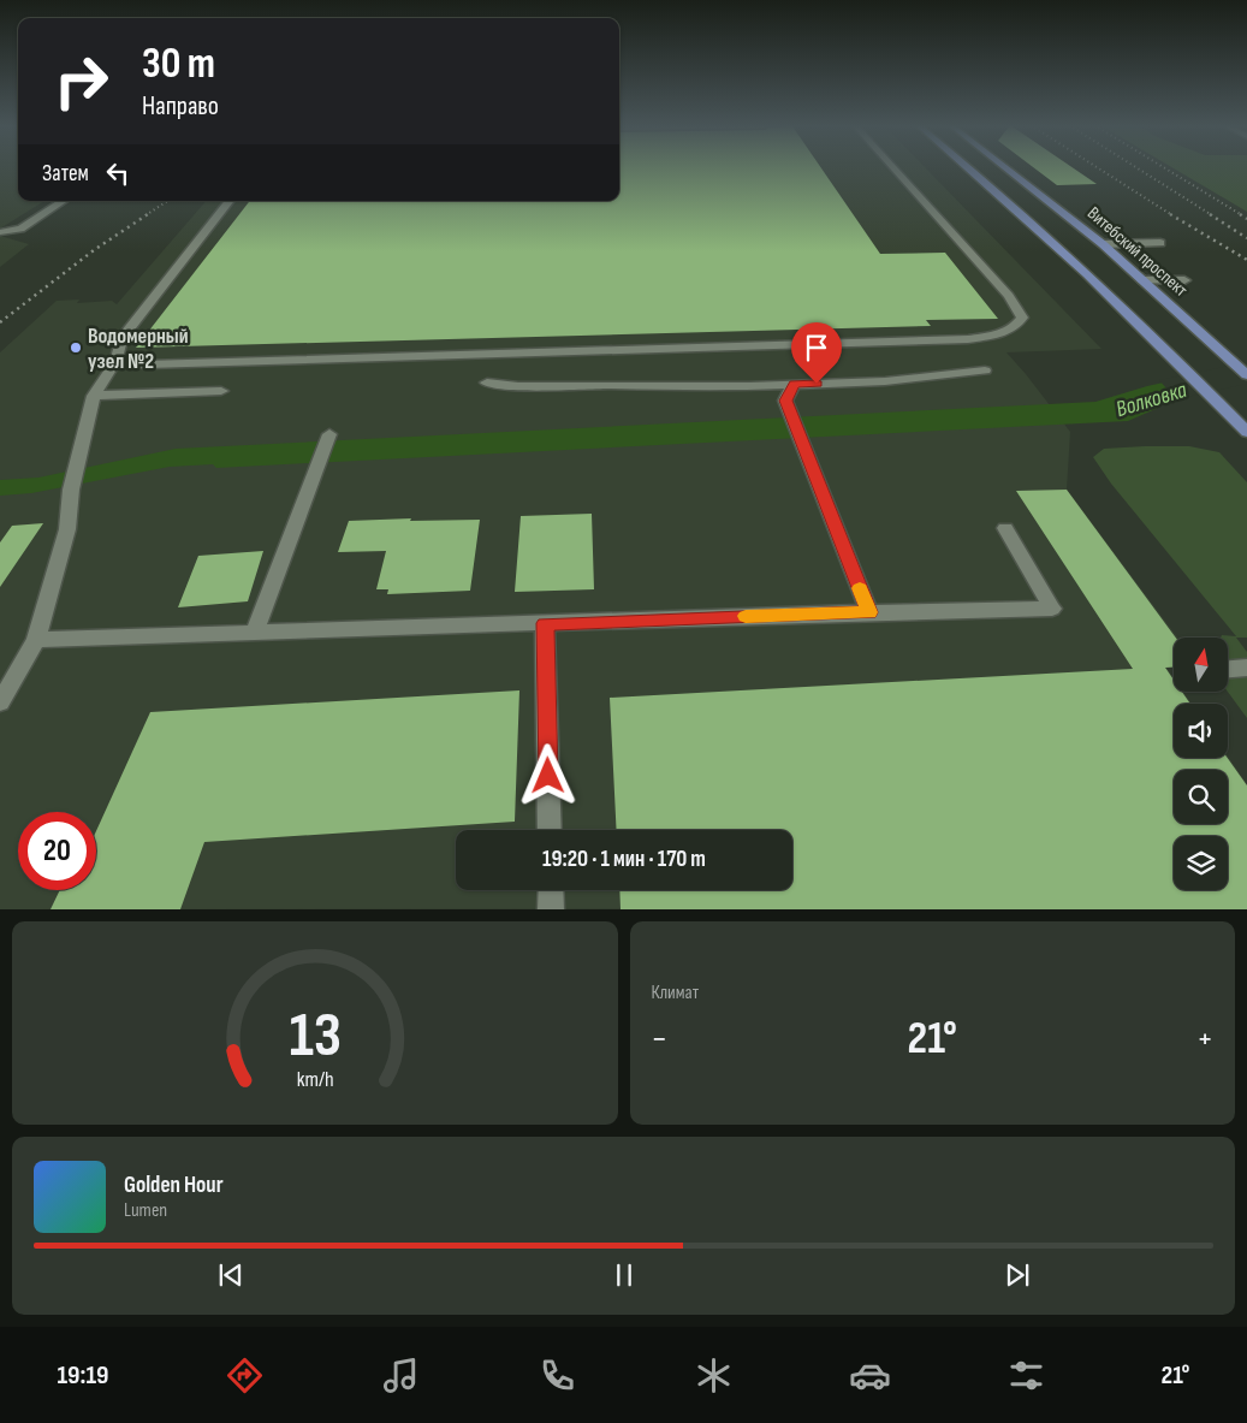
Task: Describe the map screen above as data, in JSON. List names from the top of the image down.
{
  "streets": {
    "main road": ["Витебский проспект"]
  },
  "water": ["Волковка"],
  "places": ["Водомерный узел №2"],
  "north": "top",
  "page": {
    "turn": ["30 m", "Направо"],
    "then": "Затем",
    "limit": "20",
    "trip": "19:20 · 1 мин · 170 m",
    "tile": "Климат",
    "heat": ["−", "21°", "+"],
    "song": ["Golden Hour", "Lumen"],
    "tabs": ["19:19", "21°"],
    "gauge": ["13", "km/h"]
  }
}
